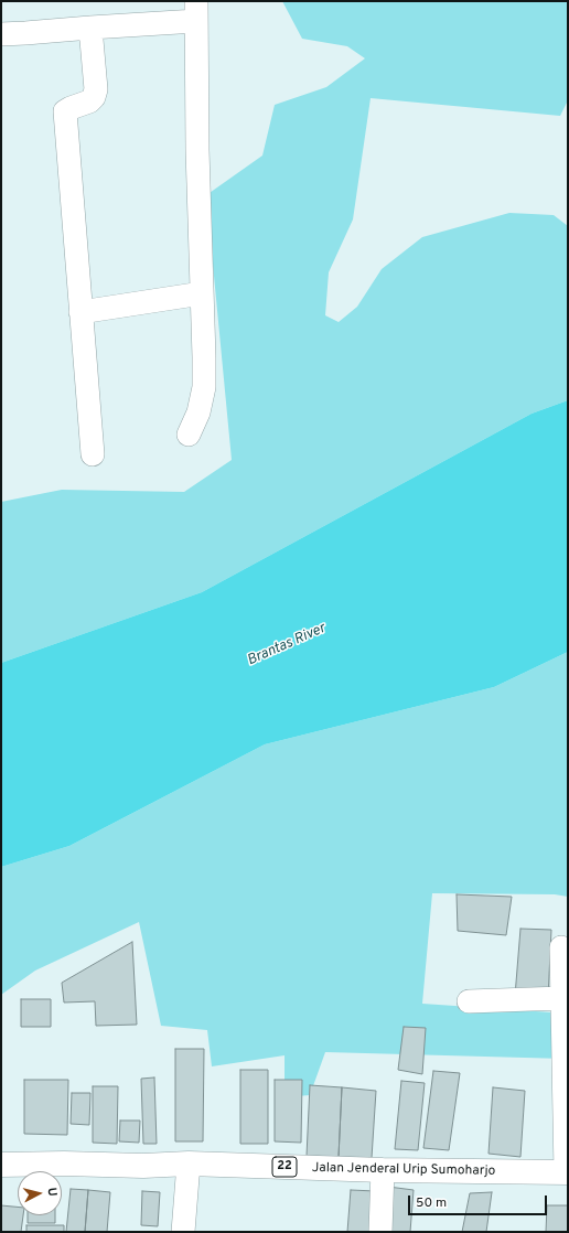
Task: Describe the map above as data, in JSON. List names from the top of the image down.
{
  "streets": {
    "highway": ["22", "Jalan Jenderal Urip Sumoharjo"]
  },
  "water": ["Brantas River"],
  "scale_bar": "50 m",
  "north": "right"
}
